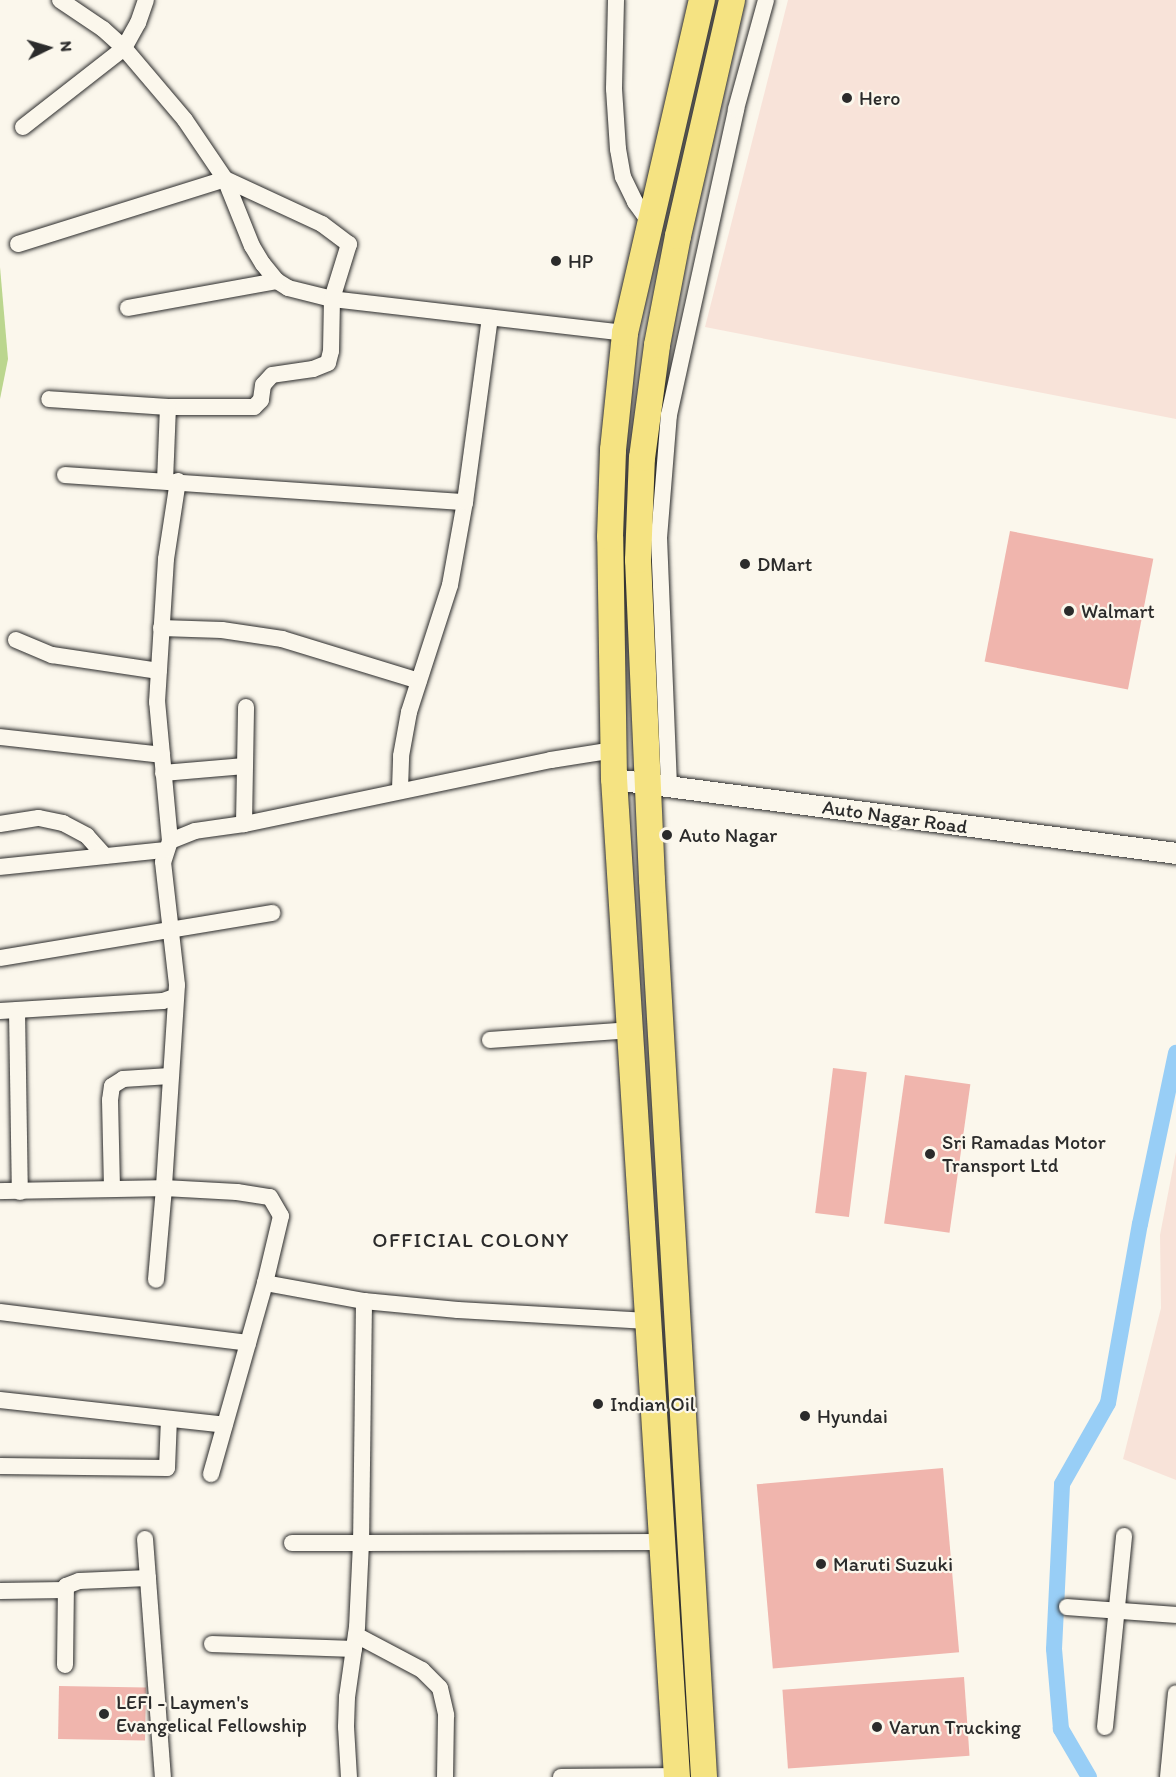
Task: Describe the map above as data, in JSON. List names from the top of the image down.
{
  "streets": {
    "street": ["Auto Nagar Road"]
  },
  "districts": ["OFFICIAL COLONY"],
  "places": [
    "Hero",
    "HP",
    "DMart",
    "Walmart",
    "Auto Nagar",
    "Sri Ramadas Motor Transport Ltd",
    "Indian Oil",
    "Hyundai",
    "Maruti Suzuki",
    "LEFI - Laymen's Evangelical Fellowship",
    "Varun Trucking"
  ],
  "north": "right"
}
